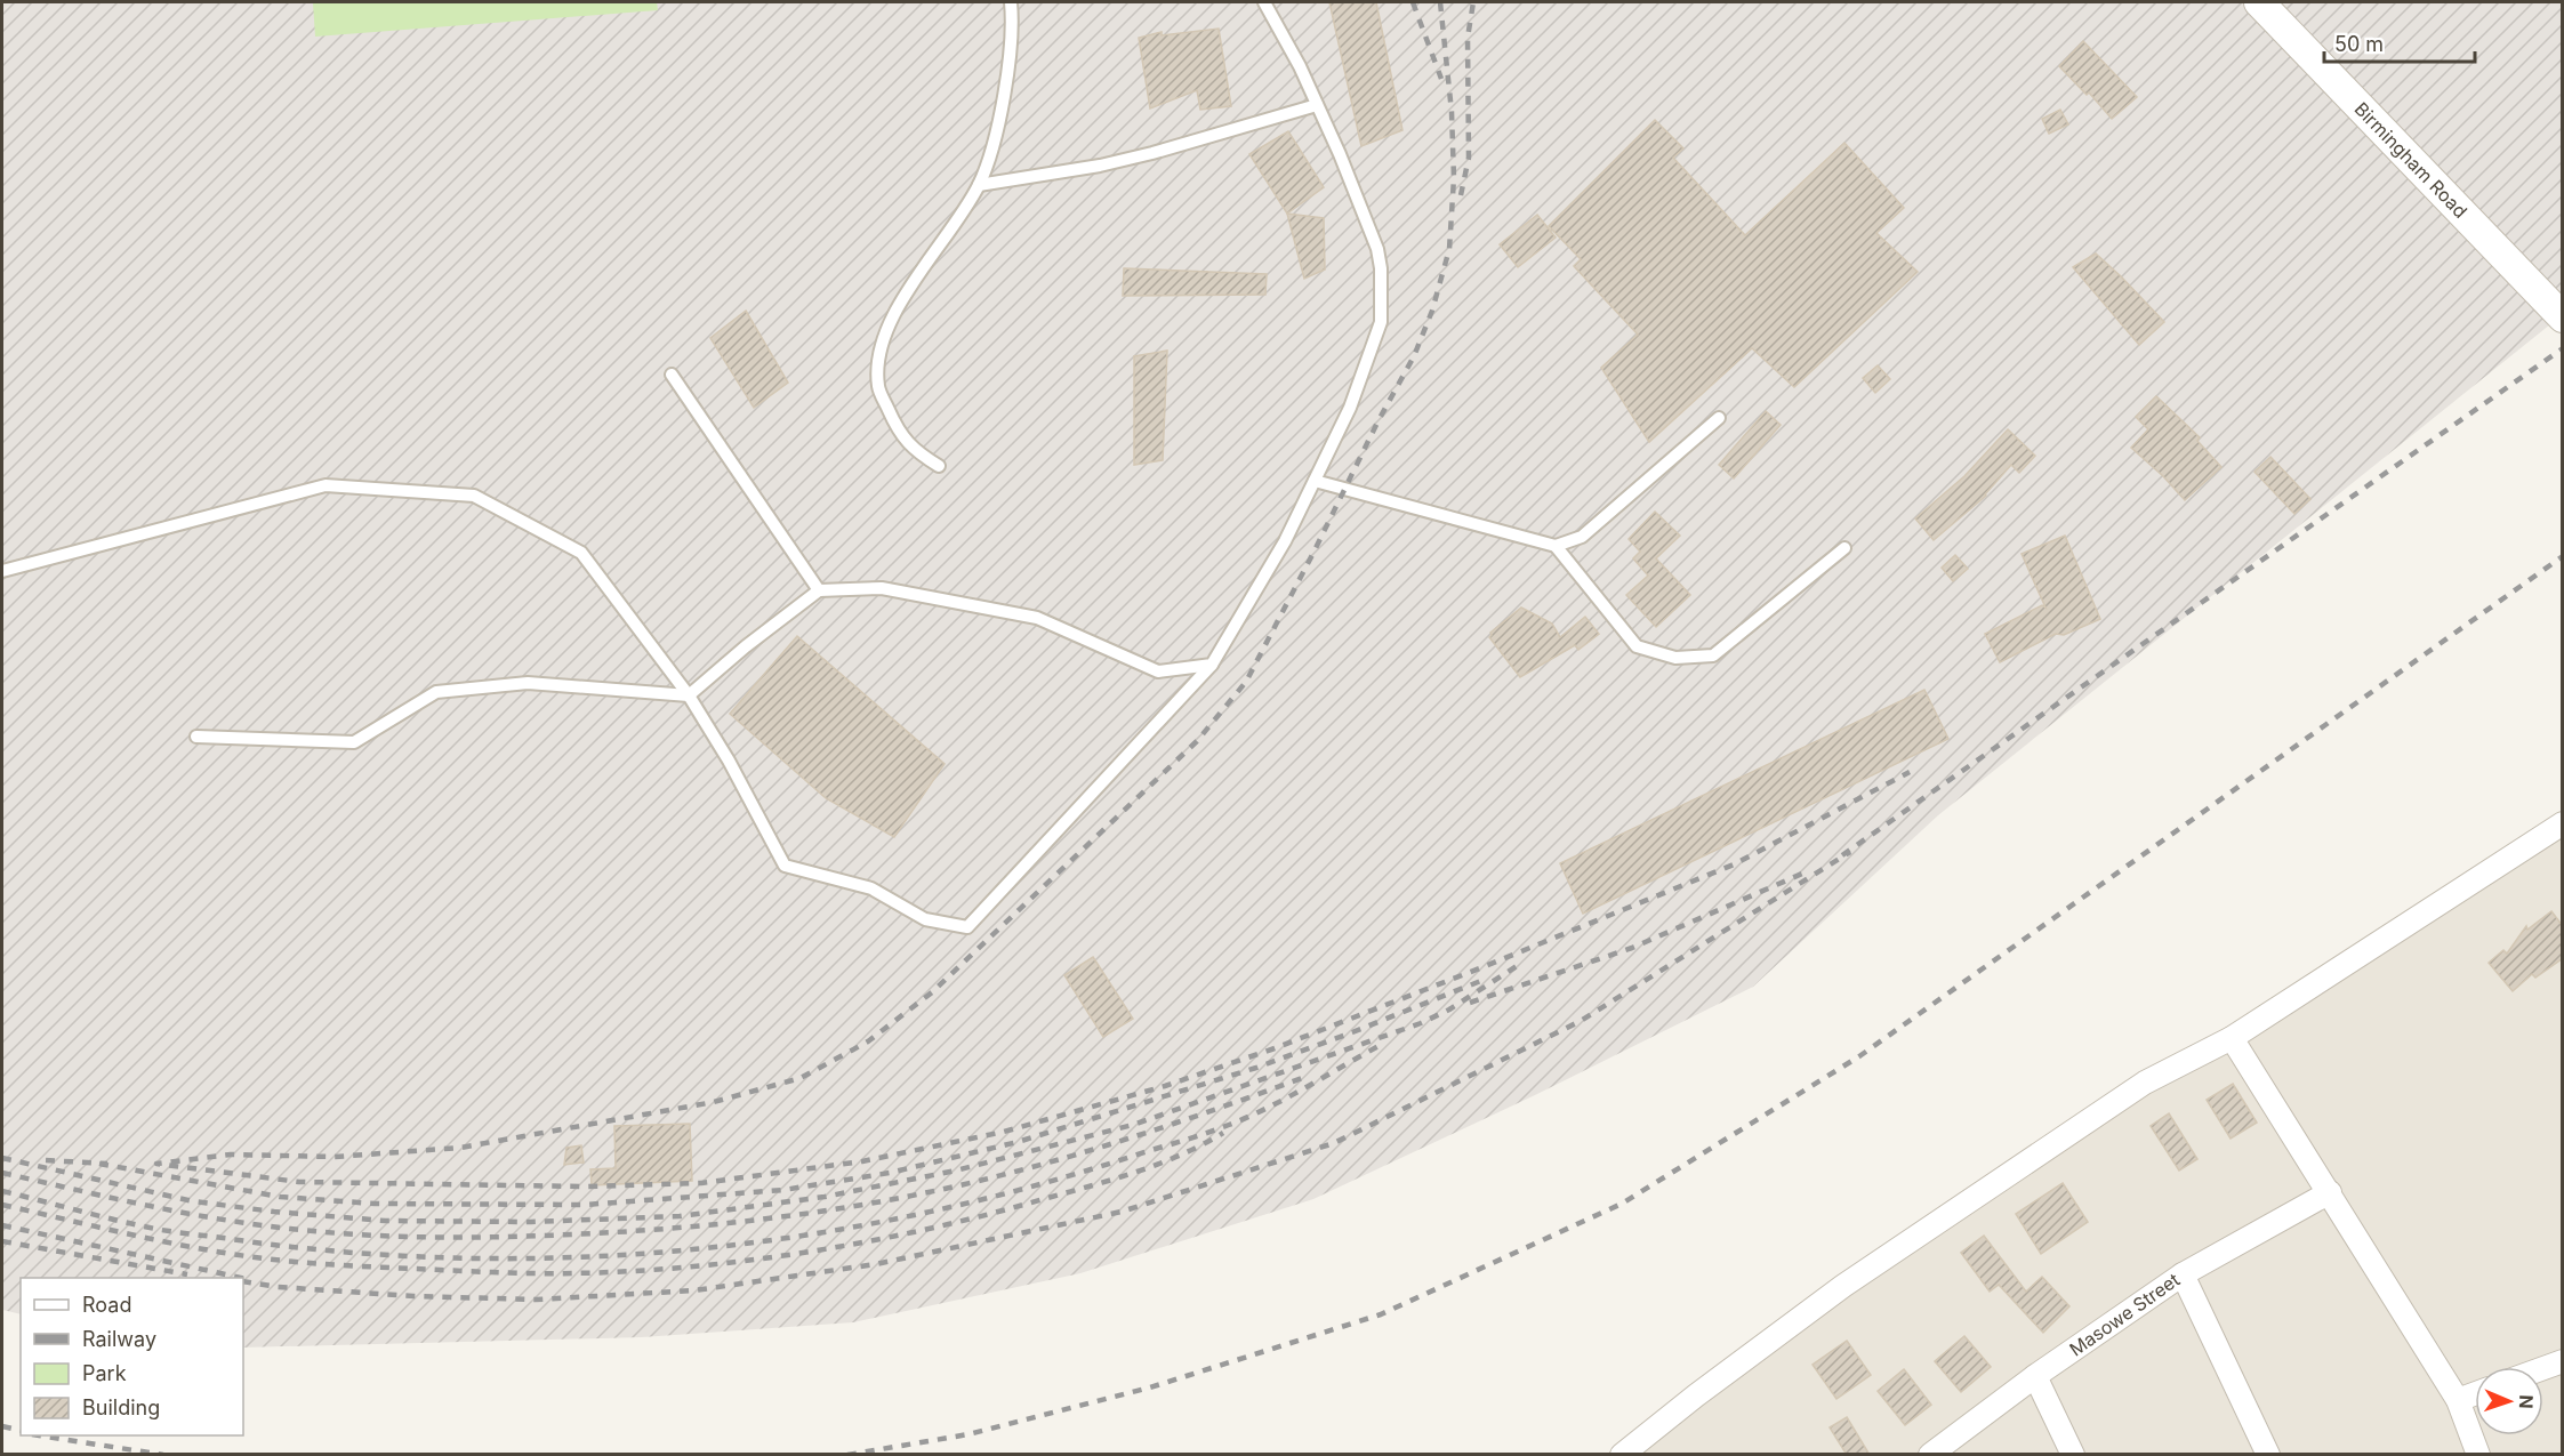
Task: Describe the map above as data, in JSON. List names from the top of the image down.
{
  "streets": {
    "street": ["Birmingham Road", "Masowe Street"]
  },
  "legend": [
    "Road",
    "Railway",
    "Park",
    "Building"
  ],
  "scale_bar": "50 m",
  "north": "right"
}
